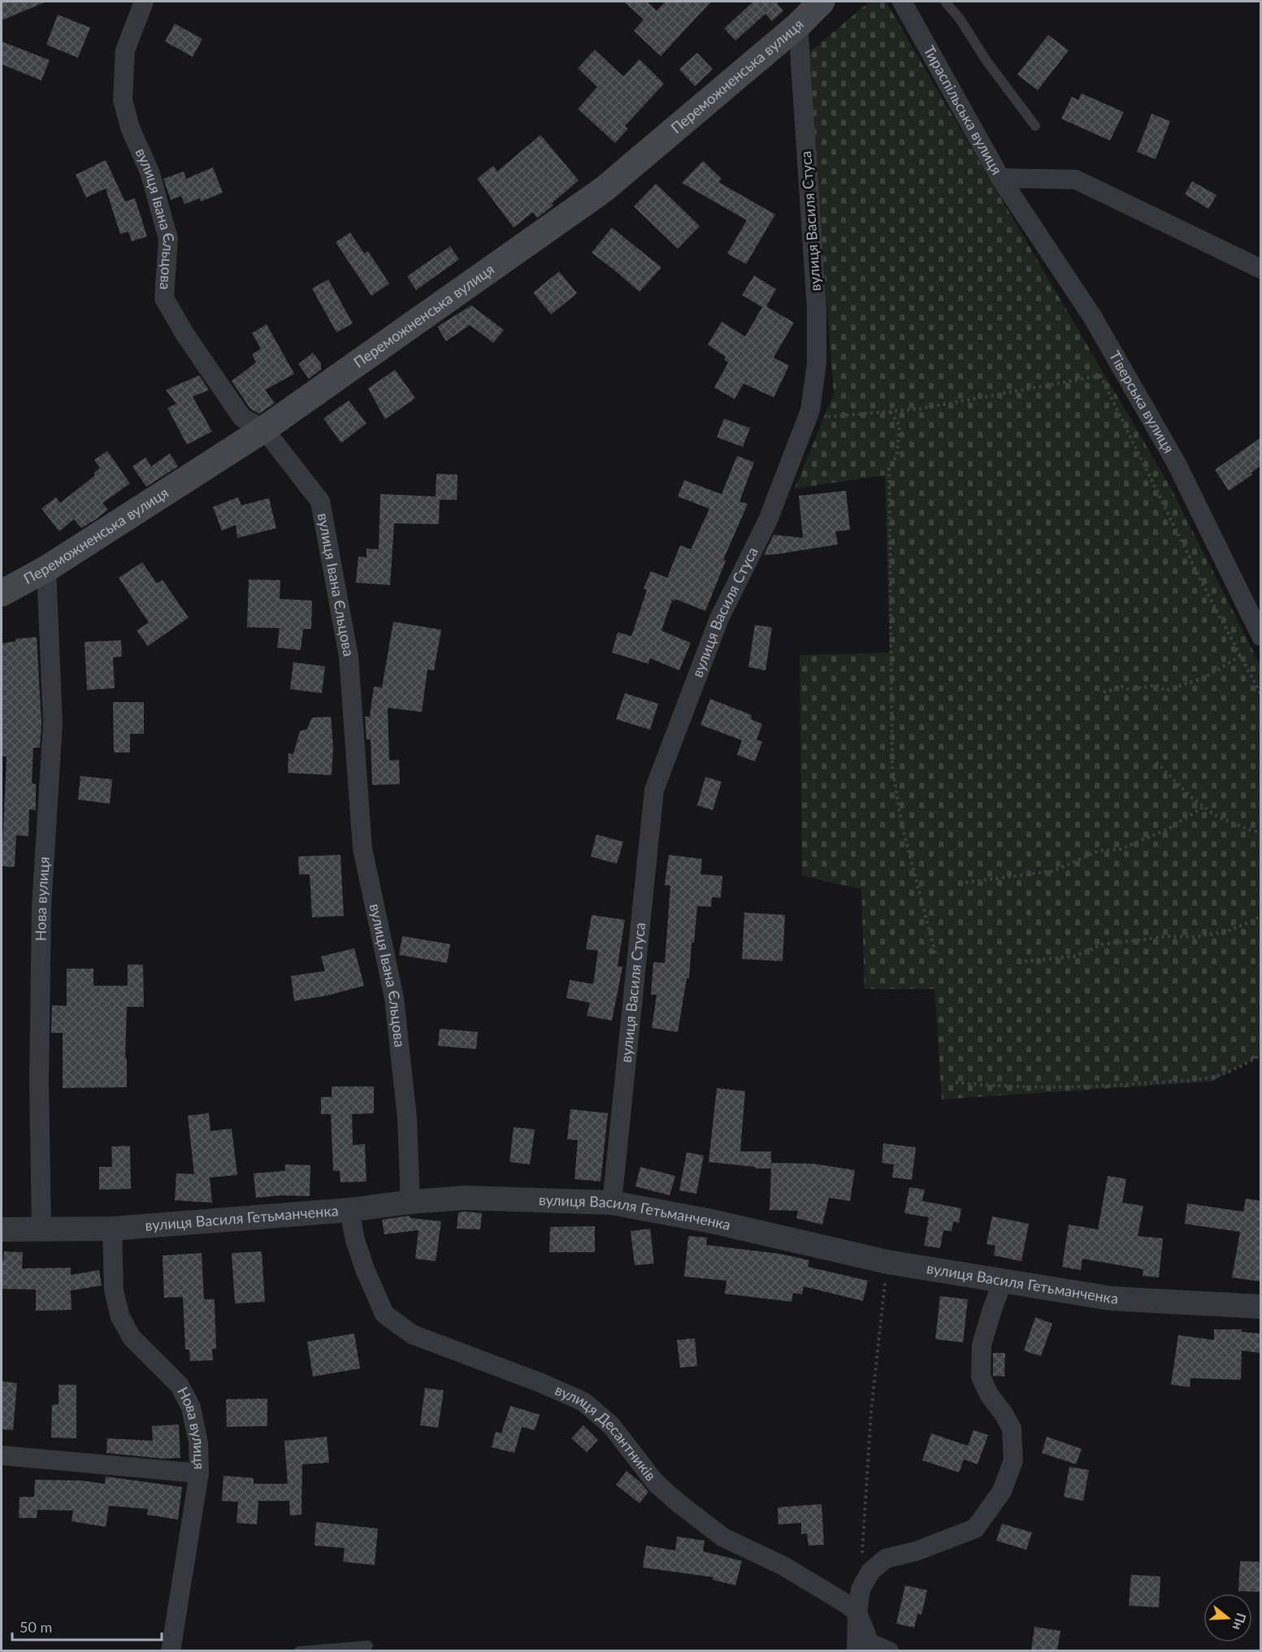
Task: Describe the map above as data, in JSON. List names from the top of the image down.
{
  "streets": {
    "main road": ["Переможненська вулиця"],
    "street": [
      "Тираспільська вулиця",
      "вулиця Івана Єльцова",
      "вулиця Василя Стуса",
      "Тіверська вулиця",
      "Нова вулиця",
      "вулиця Василя Гетьманченка",
      "вулиця Десантників"
    ]
  },
  "crossings": [
    ["Переможненська вулиця", "вулиця Івана Єльцова"],
    ["Переможненська вулиця", "вулиця Василя Стуса"],
    ["Переможненська вулиця", "Нова вулиця"],
    ["Тираспільська вулиця", "Тіверська вулиця"],
    ["вулиця Івана Єльцова", "вулиця Василя Гетьманченка"],
    ["вулиця Василя Стуса", "вулиця Василя Гетьманченка"],
    ["Нова вулиця", "вулиця Василя Гетьманченка"],
    ["вулиця Василя Гетьманченка", "вулиця Десантників"]
  ],
  "scale_bar": "50 m",
  "north": "right"
}
